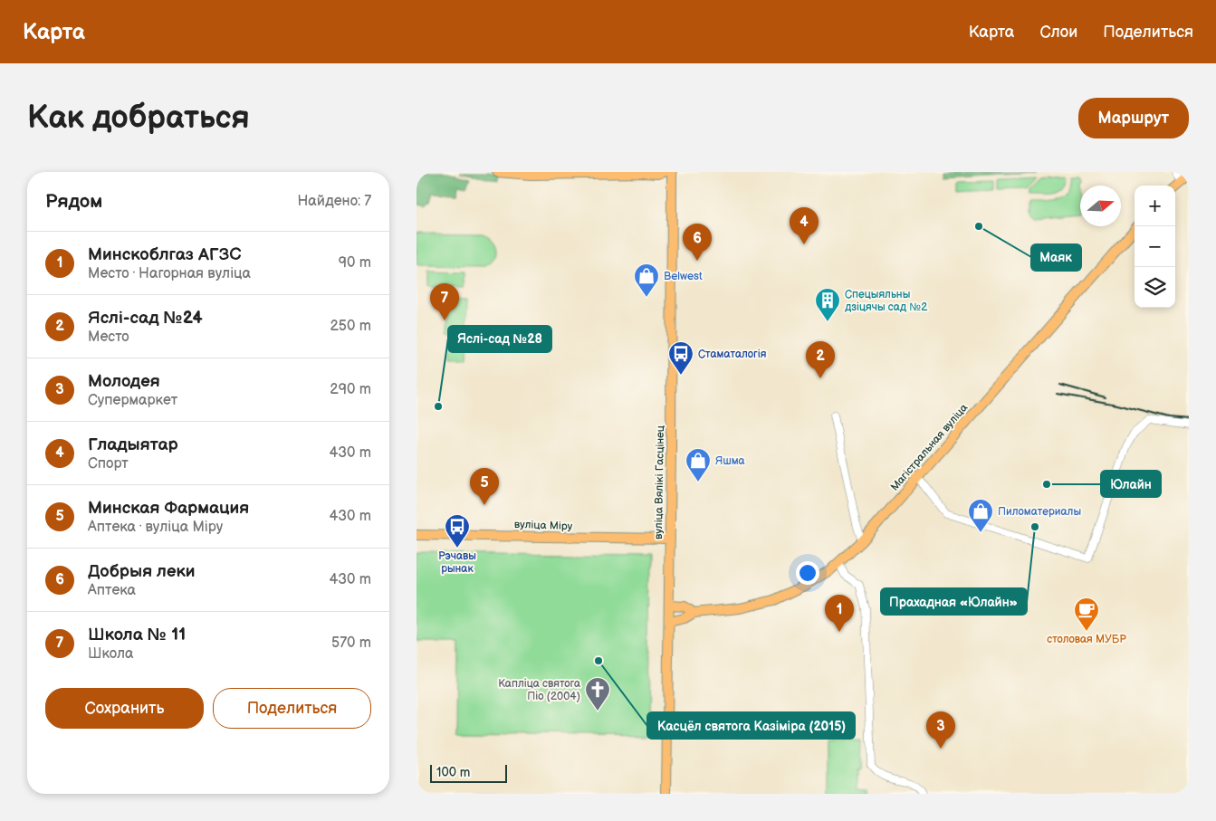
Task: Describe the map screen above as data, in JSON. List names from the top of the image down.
{
  "streets": {
    "main road": ["Магістральная вуліца", "вуліца Вялікі Гасцінец", "вуліца Міру"]
  },
  "crossings": [
    ["вуліца Вялікі Гасцінец", "вуліца Міру"]
  ],
  "places": {
    "other": [
      "Маяк",
      "Яслі-сад №28",
      "Юлайн",
      "Прахадная «Юлайн»",
      "Касцёл святога Казіміра (2015)"
    ],
    "shop": ["Belwest", "Яшма", "Пиломатериалы"],
    "building": ["Спецыяльны дзіцячы сад №2"],
    "bus stop": ["Стаматалогія", "Рэчавы рынак"],
    "cafe": ["столовая МУБР"],
    "church": ["Капліца святога Піо (2004)"]
  },
  "scale_bar": "100 m",
  "north": "right",
  "page": {
    "header": "Карта",
    "nav": ["Карта", "Слои", "Поделиться"],
    "buttons": [
      "Маршрут",
      ["Сохранить", "Поделиться"]
    ],
    "title": "Как добраться",
    "heading": ["Рядом", "Найдено: 7"],
    "map_buttons": ["+", "−"],
    "pins": [
      "4",
      "6",
      "7",
      "2",
      "5",
      "1",
      "3"
    ],
    "list": [
      {
        "mark": "1",
        "name": "Минскоблгаз АГЗС",
        "note": "Место · Нагорная вуліца",
        "value": "90 m"
      },
      {
        "mark": "2",
        "name": "Яслі-сад №24",
        "note": "Место",
        "value": "250 m"
      },
      {
        "mark": "3",
        "name": "Молодея",
        "note": "Супермаркет",
        "value": "290 m"
      },
      {
        "mark": "4",
        "name": "Гладыятар",
        "note": "Спорт",
        "value": "430 m"
      },
      {
        "mark": "5",
        "name": "Минская Фармация",
        "note": "Аптека · вуліца Міру",
        "value": "430 m"
      },
      {
        "mark": "6",
        "name": "Добрыя леки",
        "note": "Аптека",
        "value": "430 m"
      },
      {
        "mark": "7",
        "name": "Школа № 11",
        "note": "Школа",
        "value": "570 m"
      }
    ],
    "scale": "100 m"
  }
}
